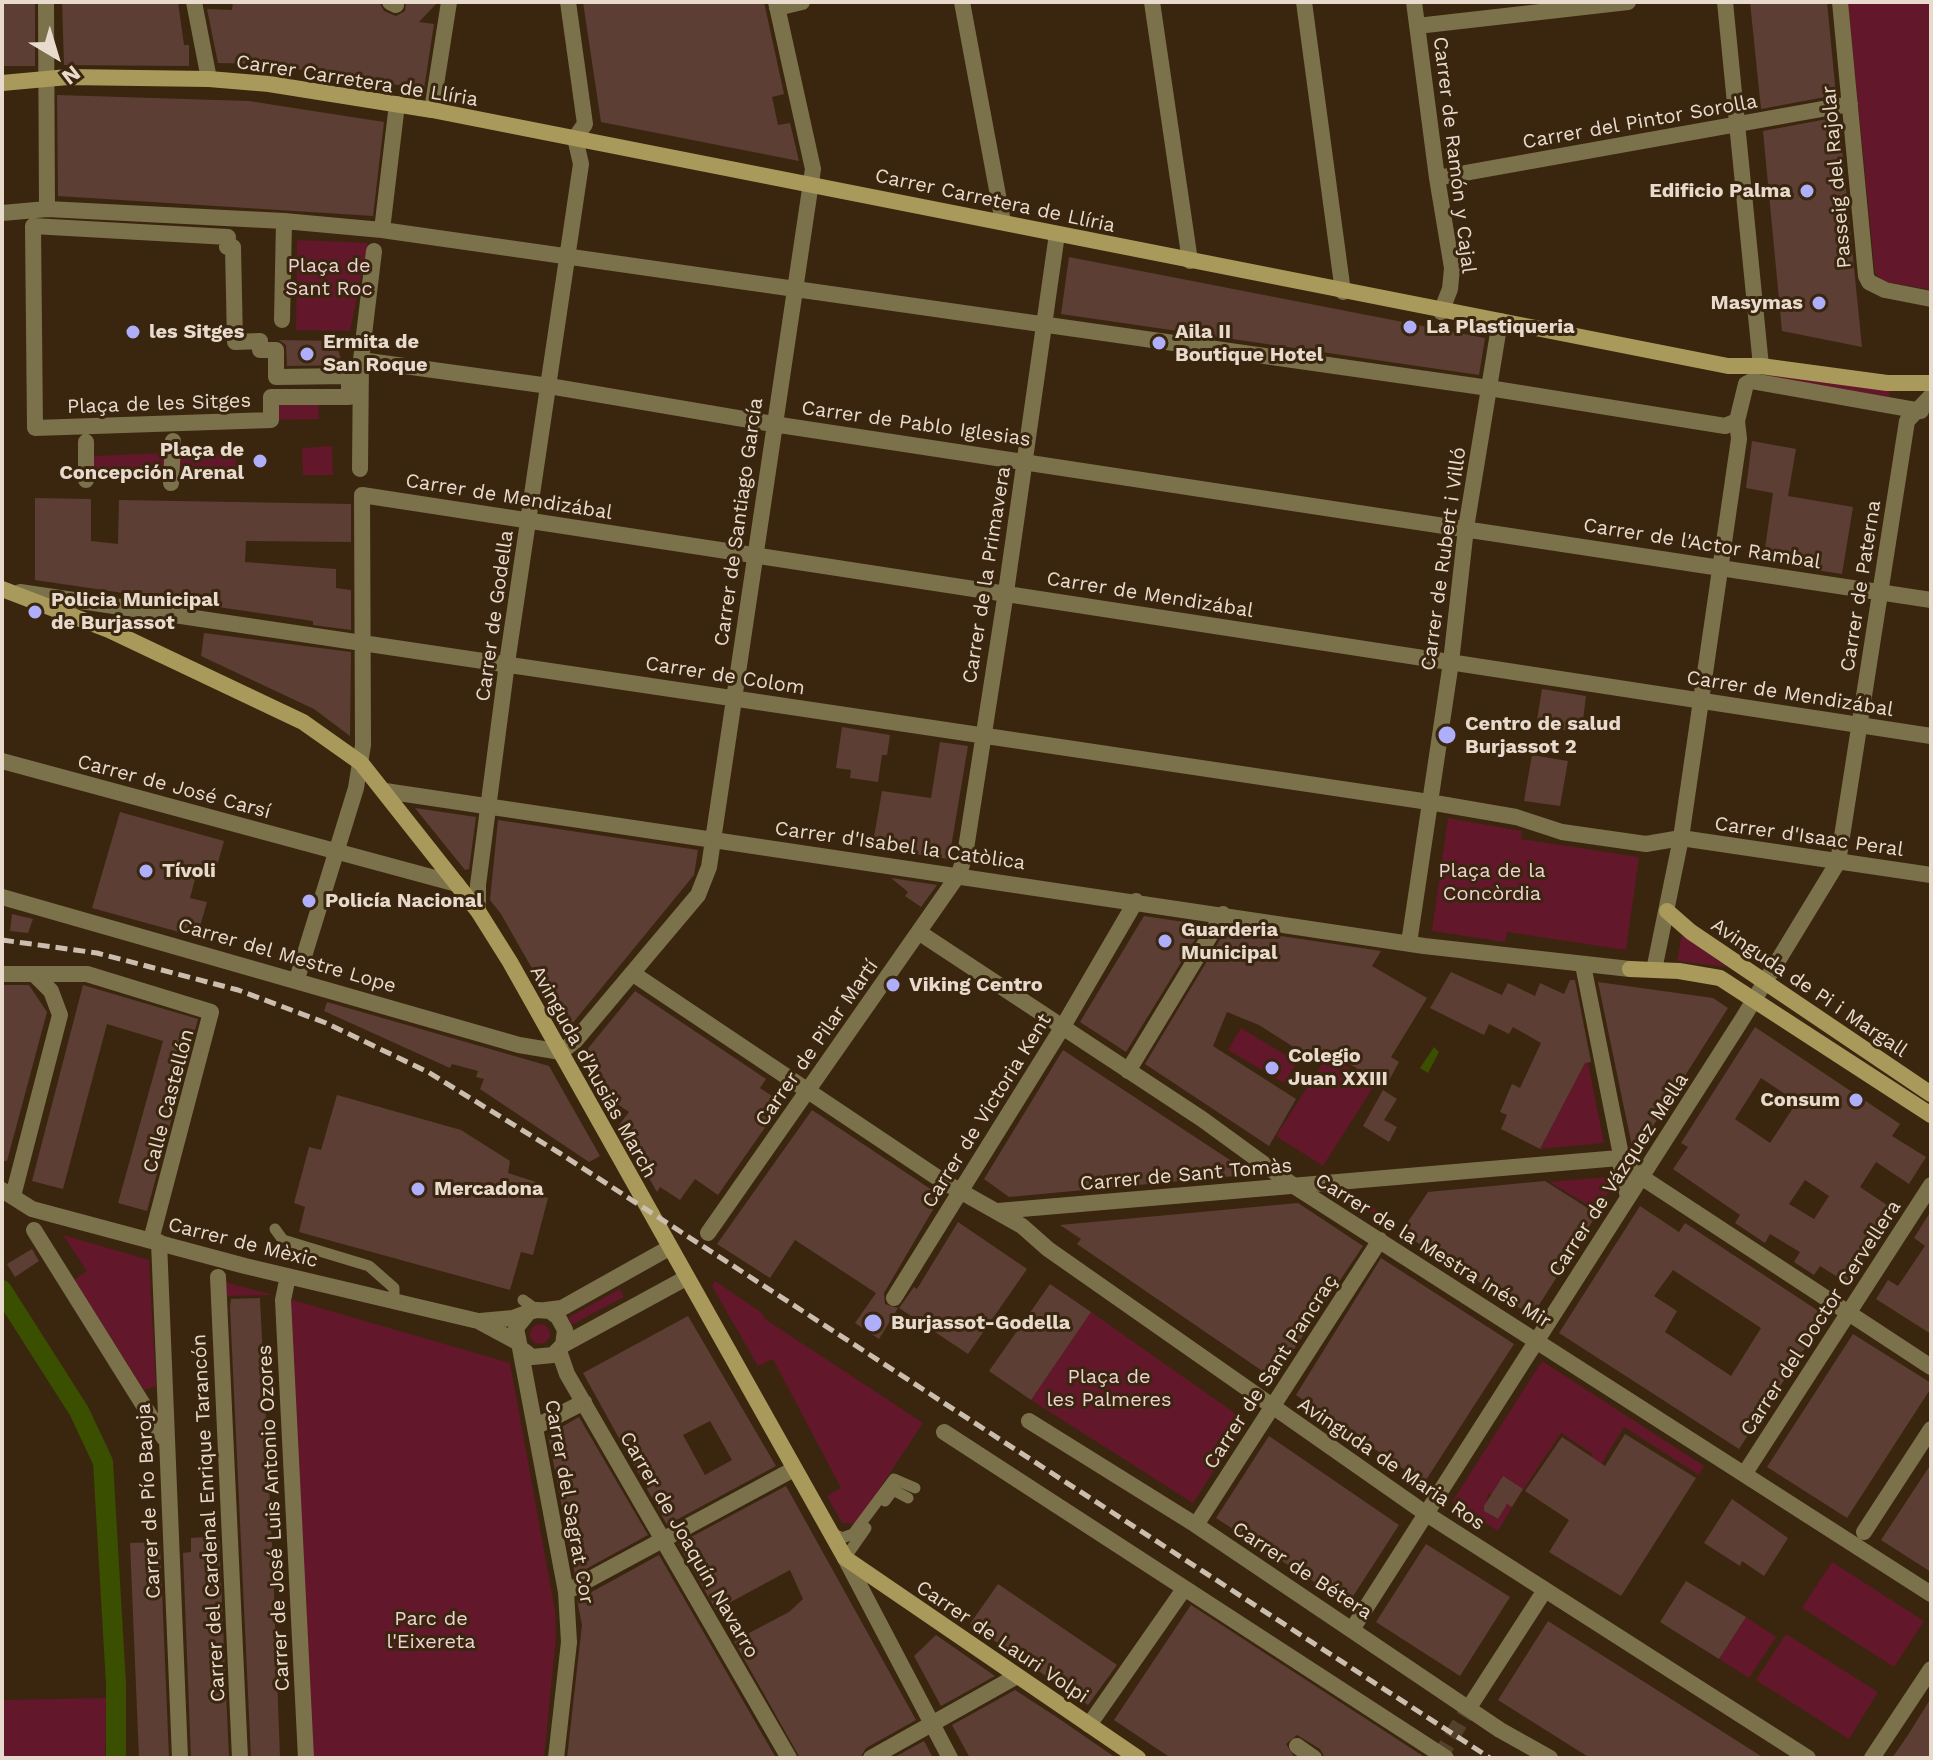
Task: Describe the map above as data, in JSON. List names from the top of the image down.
{
  "streets": {
    "street": [
      "Carrer Carretera de Llíria",
      "Carrer del Pintor Sorolla",
      "Carrer de Ramón y Cajal",
      "Passeig del Rajolar",
      "Plaça de les Sitges",
      "Carrer de Pablo Iglesias",
      "Carrer de Mendizábal",
      "Carrer de Santiago García",
      "Carrer de l'Actor Rambal",
      "Carrer de Rubert i Villó",
      "Carrer de la Primavera",
      "Carrer de Paterna",
      "Carrer de Godella",
      "Carrer de Colom",
      "Carrer de José Carsí",
      "Carrer d'Isaac Peral",
      "Carrer d'Isabel la Catòlica",
      "Carrer del Mestre Lope",
      "Avinguda de Pi i Margall",
      "Carrer de Pilar Martí",
      "Avinguda d'Ausiàs March",
      "Calle Castellón",
      "Carrer de Victoria Kent",
      "Carrer de Sant Tomàs",
      "Carrer de Vázquez Mella",
      "Carrer de Mèxic",
      "Carrer de la Mestra Inés Mir",
      "Carrer del Doctor Cervellera",
      "Carrer de Sant Pancraç",
      "Avinguda de Maria Ros",
      "Carrer de Pío Baroja",
      "Carrer del Sagrat Cor",
      "Carrer del Cardenal Enrique Tarancón",
      "Carrer de José Luis Antonio Ozores",
      "Carrer de Joaquín Navarro",
      "Carrer de Bétera",
      "Carrer de Lauri Volpi"
    ]
  },
  "crossings": [
    ["Carrer Carretera de Llíria", "Carrer de Ramón y Cajal"],
    ["Carrer Carretera de Llíria", "Carrer de Santiago García"],
    ["Carrer Carretera de Llíria", "Carrer de Rubert i Villó"],
    ["Carrer Carretera de Llíria", "Carrer de la Primavera"],
    ["Carrer Carretera de Llíria", "Carrer de Godella"],
    ["Carrer del Pintor Sorolla", "Carrer de Ramón y Cajal"],
    ["Carrer del Pintor Sorolla", "Passeig del Rajolar"],
    ["Carrer de Pablo Iglesias", "Carrer de Santiago García"],
    ["Carrer de Pablo Iglesias", "Carrer de l'Actor Rambal"],
    ["Carrer de Pablo Iglesias", "Carrer de Rubert i Villó"],
    ["Carrer de Pablo Iglesias", "Carrer de la Primavera"],
    ["Carrer de Pablo Iglesias", "Carrer de Godella"],
    ["Carrer de Mendizábal", "Carrer de Santiago García"],
    ["Carrer de Mendizábal", "Carrer de Rubert i Villó"],
    ["Carrer de Mendizábal", "Carrer de la Primavera"],
    ["Carrer de Mendizábal", "Carrer de Paterna"],
    ["Carrer de Mendizábal", "Carrer de Godella"],
    ["Carrer de Mendizábal", "Carrer de Colom"],
    ["Carrer de Santiago García", "Carrer de Colom"],
    ["Carrer de Santiago García", "Carrer d'Isabel la Catòlica"],
    ["Carrer de Santiago García", "Carrer del Mestre Lope"],
    ["Carrer de Santiago García", "Avinguda d'Ausiàs March"],
    ["Carrer de Santiago García", "Avinguda de Maria Ros"],
    ["Carrer de l'Actor Rambal", "Carrer de Rubert i Villó"],
    ["Carrer de l'Actor Rambal", "Carrer de Paterna"],
    ["Carrer de Rubert i Villó", "Carrer de Colom"],
    ["Carrer de la Primavera", "Carrer de Colom"],
    ["Carrer de la Primavera", "Carrer d'Isabel la Catòlica"],
    ["Carrer de la Primavera", "Carrer de Pilar Martí"],
    ["Carrer de Paterna", "Carrer d'Isaac Peral"],
    ["Carrer de Paterna", "Carrer de Vázquez Mella"],
    ["Carrer de Godella", "Carrer de Colom"],
    ["Carrer de Godella", "Carrer d'Isabel la Catòlica"],
    ["Carrer de Godella", "Avinguda d'Ausiàs March"],
    ["Carrer de Colom", "Avinguda d'Ausiàs March"],
    ["Carrer de José Carsí", "Avinguda d'Ausiàs March"],
    ["Carrer d'Isaac Peral", "Carrer de Vázquez Mella"],
    ["Carrer d'Isabel la Catòlica", "Carrer de Pilar Martí"],
    ["Carrer d'Isabel la Catòlica", "Avinguda d'Ausiàs March"],
    ["Carrer d'Isabel la Catòlica", "Carrer de Victoria Kent"],
    ["Carrer del Mestre Lope", "Avinguda d'Ausiàs March"],
    ["Avinguda de Pi i Margall", "Carrer de Vázquez Mella"],
    ["Carrer de Pilar Martí", "Carrer de la Mestra Inés Mir"],
    ["Carrer de Pilar Martí", "Avinguda de Maria Ros"],
    ["Avinguda d'Ausiàs March", "Carrer de Mèxic"],
    ["Avinguda d'Ausiàs March", "Carrer de Lauri Volpi"],
    ["Calle Castellón", "Carrer de Mèxic"],
    ["Calle Castellón", "Carrer de Pío Baroja"],
    ["Carrer de Victoria Kent", "Carrer de la Mestra Inés Mir"],
    ["Carrer de Victoria Kent", "Avinguda de Maria Ros"],
    ["Carrer de Sant Tomàs", "Carrer de la Mestra Inés Mir"],
    ["Carrer de Sant Tomàs", "Avinguda de Maria Ros"],
    ["Carrer de Vázquez Mella", "Carrer de la Mestra Inés Mir"],
    ["Carrer de Vázquez Mella", "Avinguda de Maria Ros"],
    ["Carrer de Vázquez Mella", "Carrer de Bétera"],
    ["Carrer de Mèxic", "Carrer de Pío Baroja"],
    ["Carrer de Mèxic", "Carrer del Sagrat Cor"],
    ["Carrer de Mèxic", "Carrer de José Luis Antonio Ozores"],
    ["Carrer de Mèxic", "Carrer de Joaquín Navarro"],
    ["Carrer de la Mestra Inés Mir", "Carrer del Doctor Cervellera"],
    ["Carrer de la Mestra Inés Mir", "Carrer de Sant Pancraç"],
    ["Carrer de Sant Pancraç", "Avinguda de Maria Ros"],
    ["Carrer de Sant Pancraç", "Carrer de Bétera"],
    ["Carrer del Sagrat Cor", "Carrer de Joaquín Navarro"]
  ],
  "parks": [
    "Plaça de Sant Roc",
    "Plaça de la Concòrdia",
    "Plaça de les Palmeres",
    "Parc de l'Eixereta"
  ],
  "places": [
    "Edificio Palma",
    "Masymas",
    "La Plastiqueria",
    "les Sitges",
    "Aila II Boutique Hotel",
    "Ermita de San Roque",
    "Plaça de Concepción Arenal",
    "Policia Municipal de Burjassot",
    "Centro de salud Burjassot 2",
    "Tívoli",
    "Policía Nacional",
    "Guarderia Municipal",
    "Viking Centro",
    "Colegio Juan XXIII",
    "Consum",
    "Mercadona",
    "Burjassot-Godella"
  ],
  "north": "bottom right"
}
